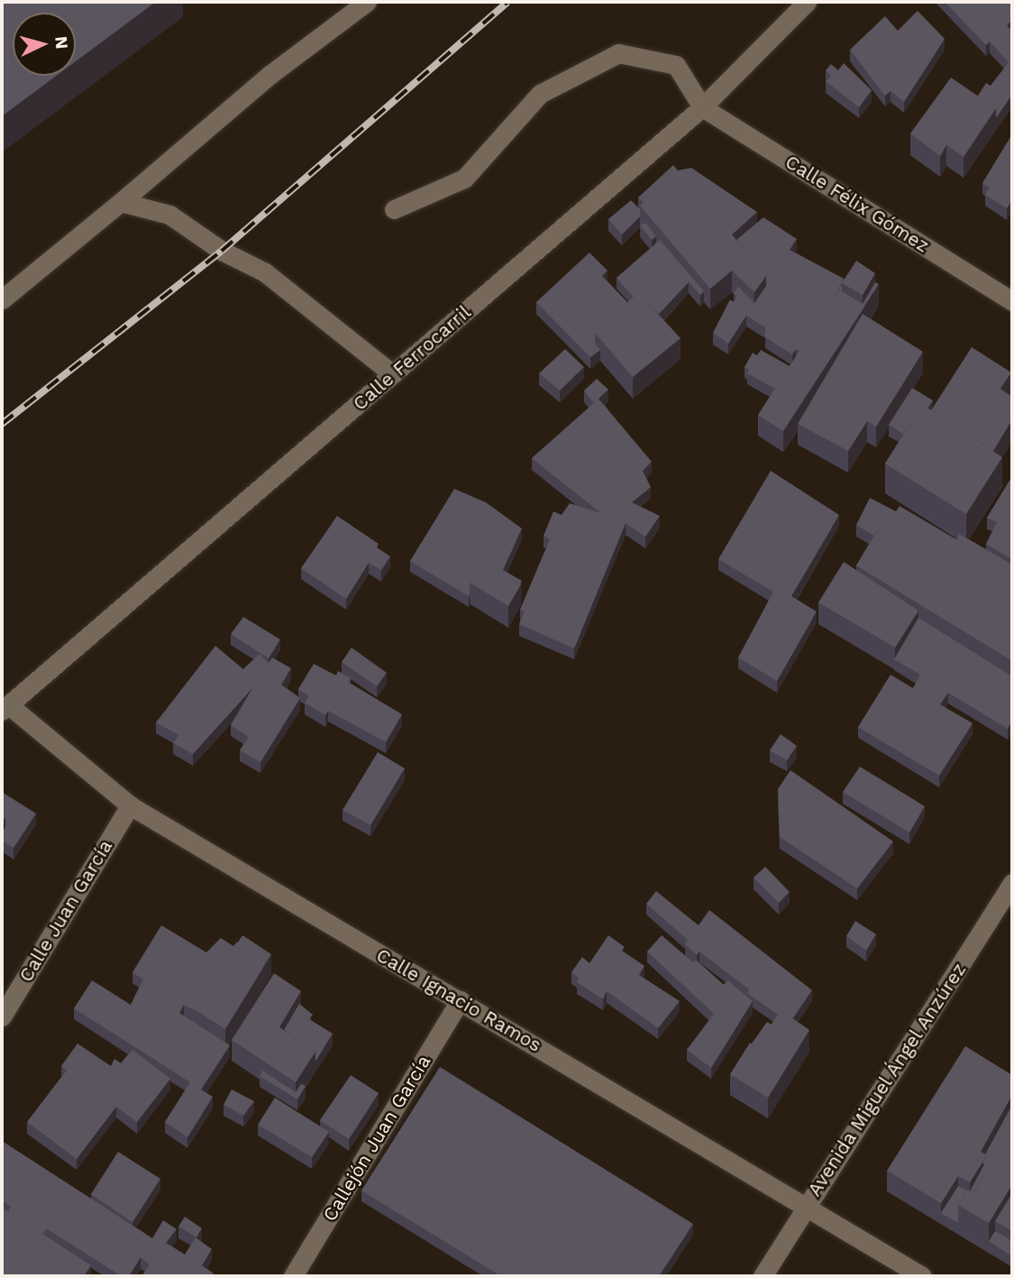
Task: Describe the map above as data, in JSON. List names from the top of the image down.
{
  "streets": {
    "street": [
      "Calle Félix Gómez",
      "Calle Ferrocarril",
      "Calle Juan García",
      "Calle Ignacio Ramos",
      "Avenida Miguel Ángel Anzúrez",
      "Callejón Juan García"
    ]
  },
  "crossings": [
    ["Calle Félix Gómez", "Calle Ferrocarril"],
    ["Calle Ferrocarril", "Calle Ignacio Ramos"],
    ["Calle Juan García", "Calle Ignacio Ramos"],
    ["Calle Ignacio Ramos", "Avenida Miguel Ángel Anzúrez"],
    ["Calle Ignacio Ramos", "Callejón Juan García"]
  ],
  "north": "right"
}
